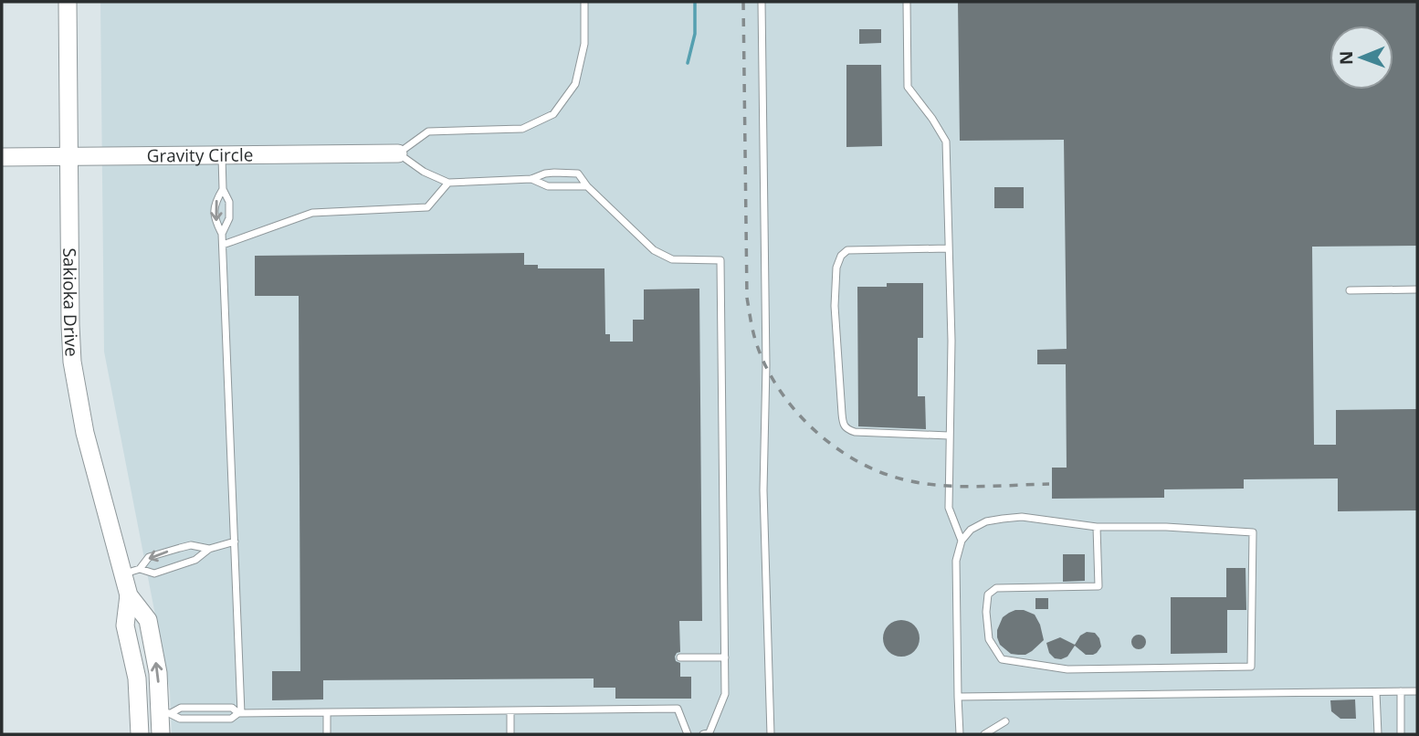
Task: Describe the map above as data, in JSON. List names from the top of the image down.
{
  "streets": {
    "street": ["Gravity Circle", "Sakioka Drive"]
  },
  "crossings": [
    ["Gravity Circle", "Sakioka Drive"]
  ],
  "north": "left"
}
